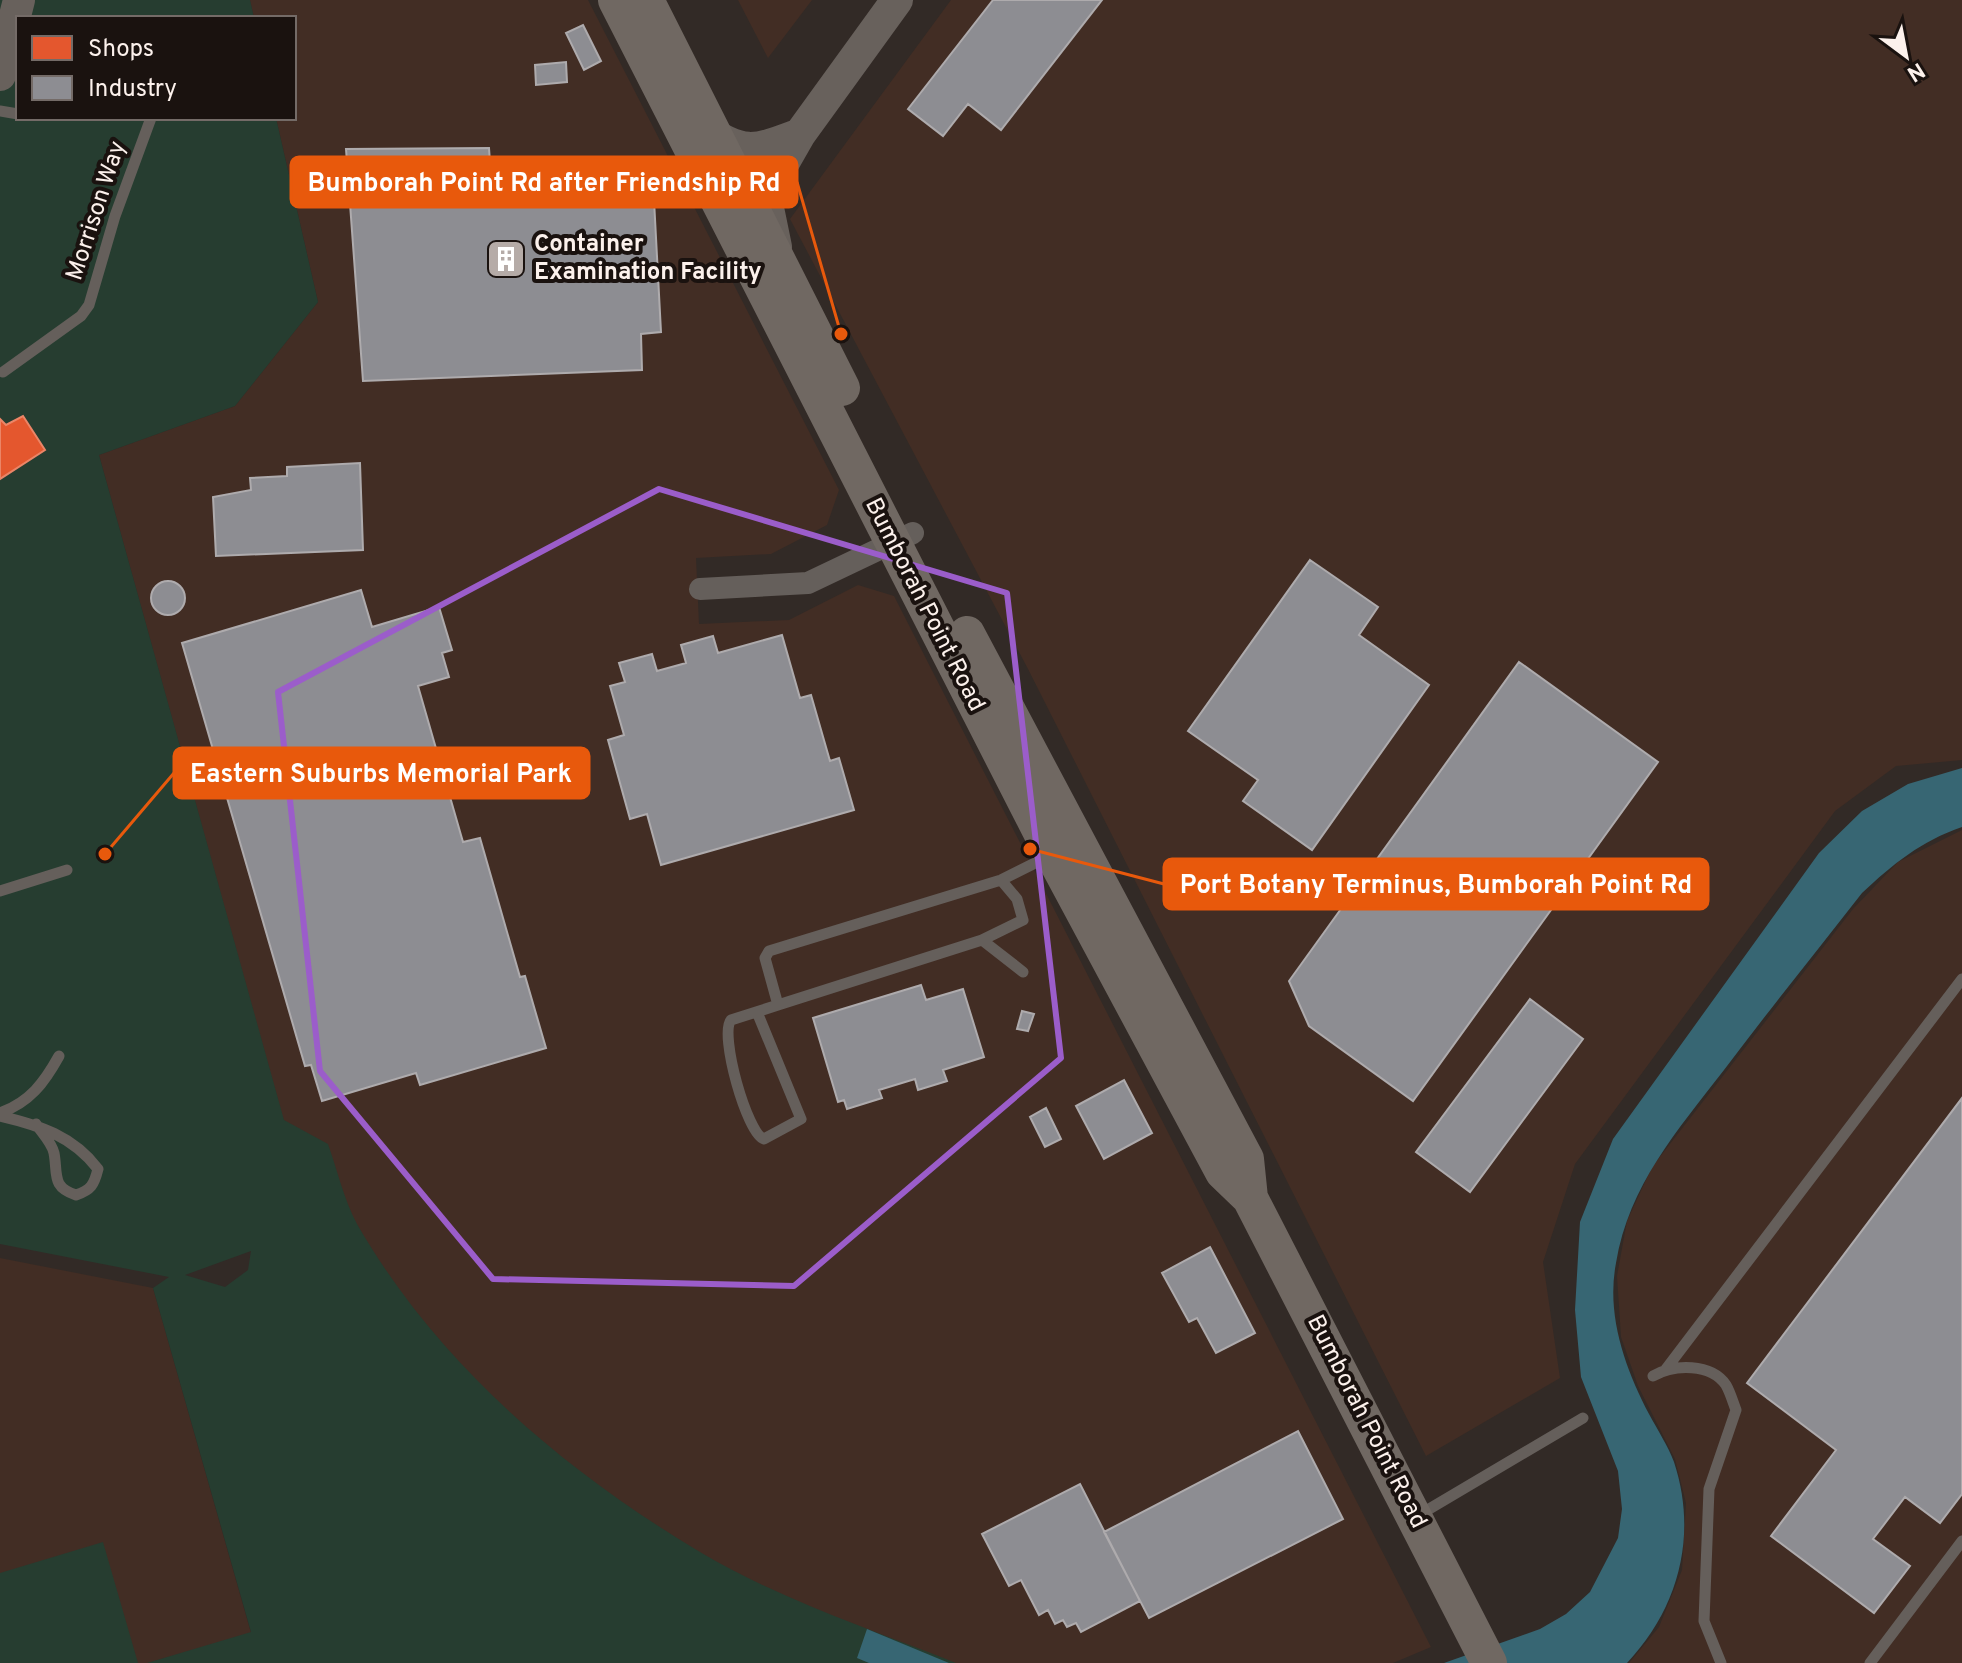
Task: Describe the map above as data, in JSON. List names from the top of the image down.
{
  "streets": {
    "main road": ["Bumborah Point Road"],
    "lane": ["Morrison Way"]
  },
  "places": {
    "building": ["Container Examination Facility"],
    "other": ["Bumborah Point Rd after Friendship Rd", "Port Botany Terminus, Bumborah Point Rd", "Eastern Suburbs Memorial Park"]
  },
  "legend": ["Shops", "Industry"],
  "north": "bottom right"
}
